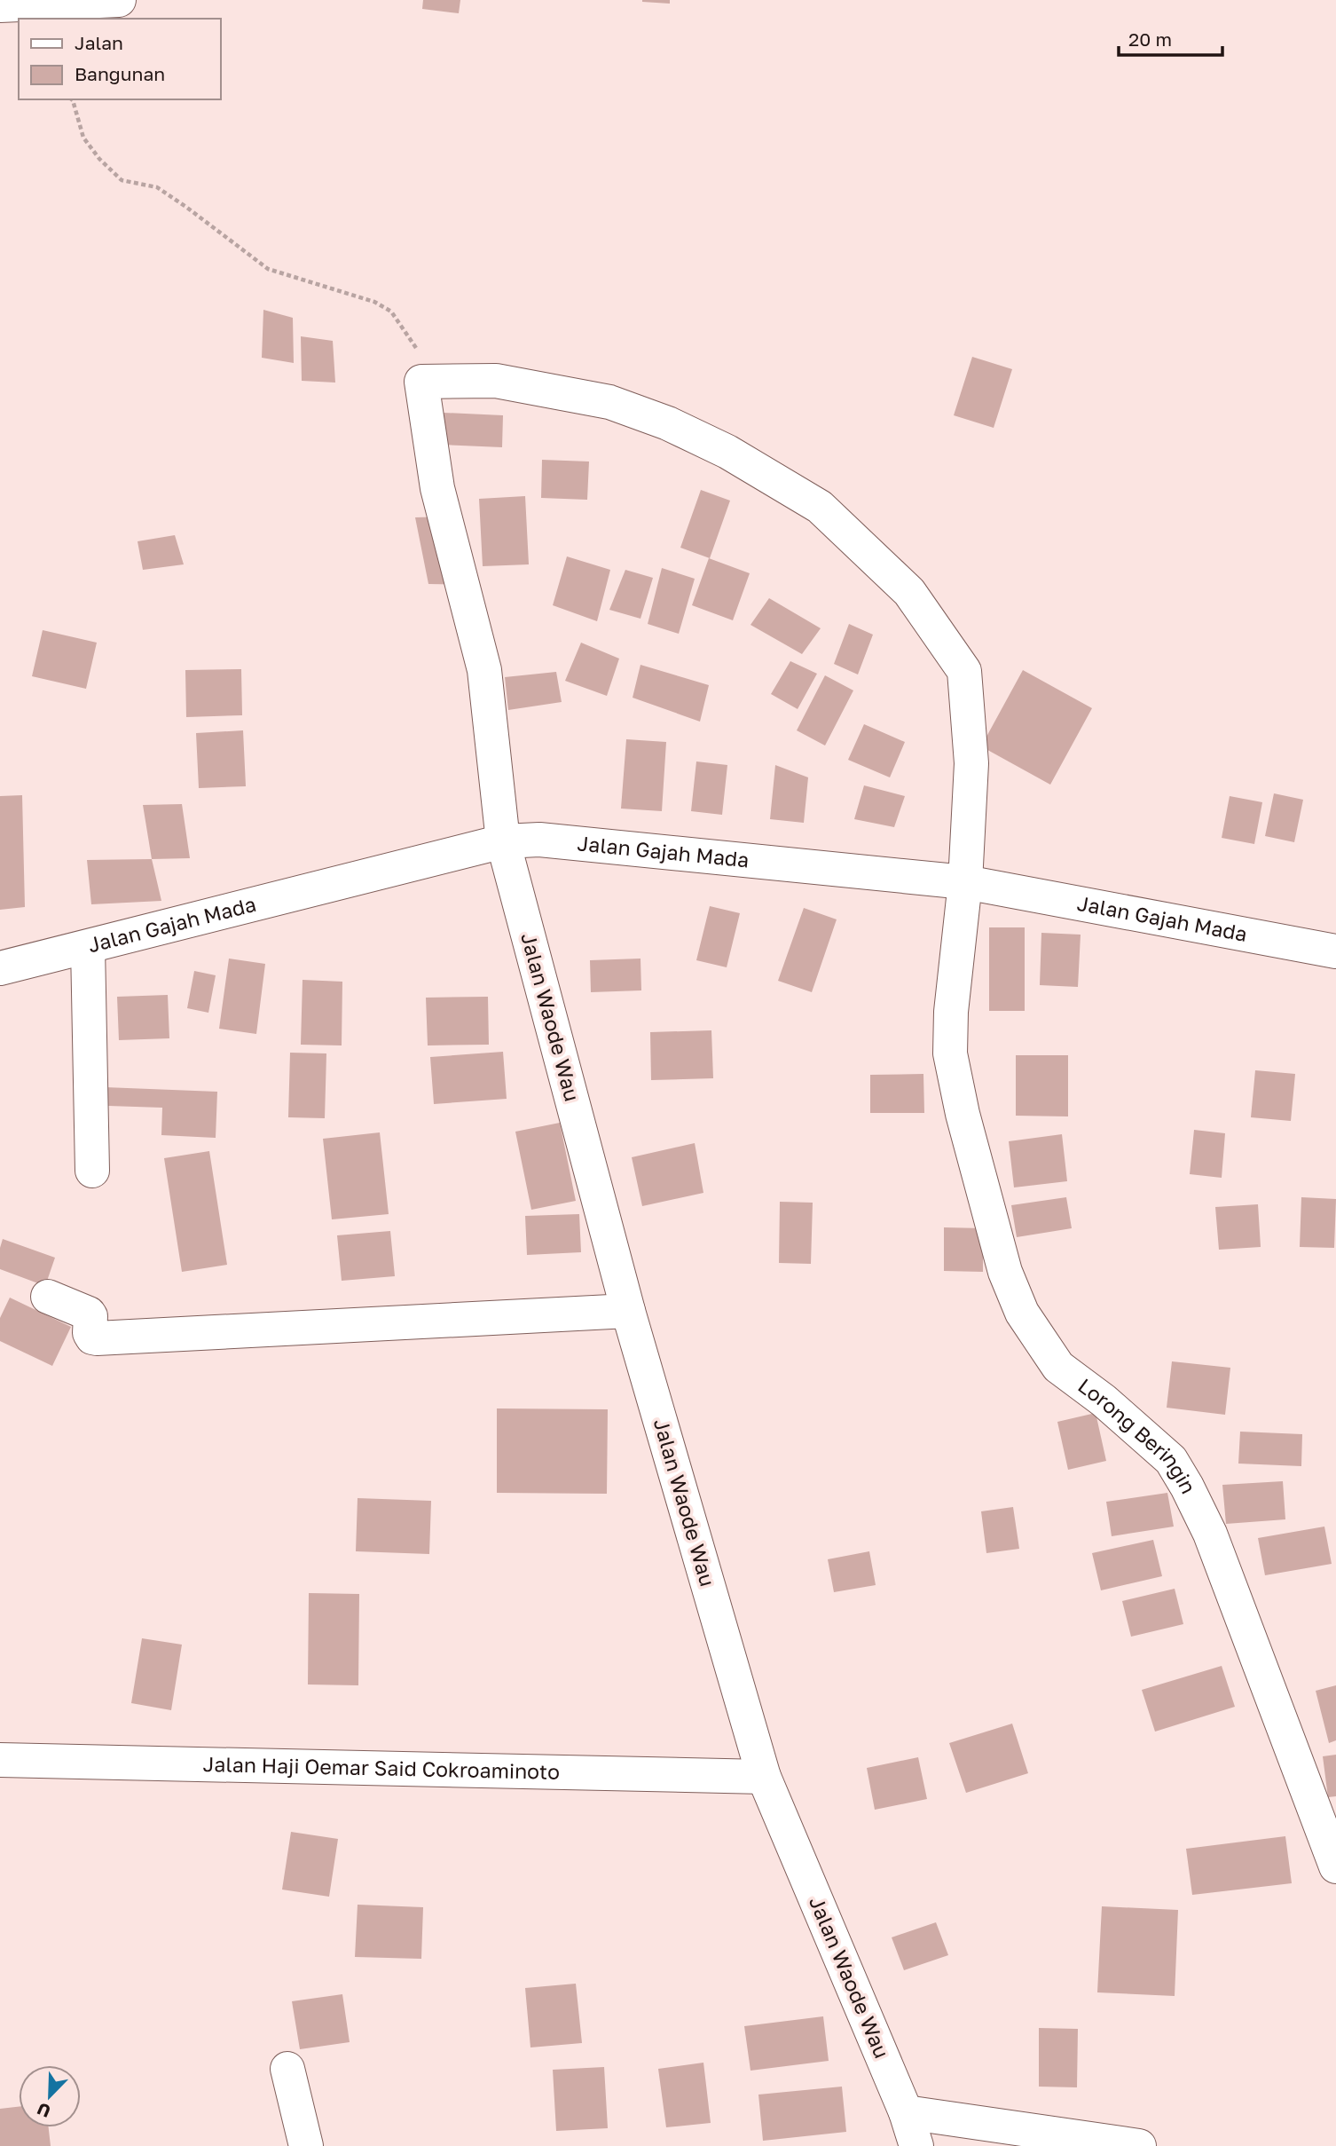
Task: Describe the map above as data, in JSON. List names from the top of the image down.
{
  "streets": {
    "main road": [
      "Jalan Gajah Mada",
      "Jalan Waode Wau",
      "Lorong Beringin",
      "Jalan Haji Oemar Said Cokroaminoto"
    ]
  },
  "crossings": [
    ["Jalan Gajah Mada", "Jalan Waode Wau"],
    ["Jalan Gajah Mada", "Lorong Beringin"],
    ["Jalan Waode Wau", "Lorong Beringin"],
    ["Jalan Waode Wau", "Jalan Haji Oemar Said Cokroaminoto"]
  ],
  "legend": ["Jalan", "Bangunan"],
  "scale_bar": "20 m",
  "north": "bottom left"
}
